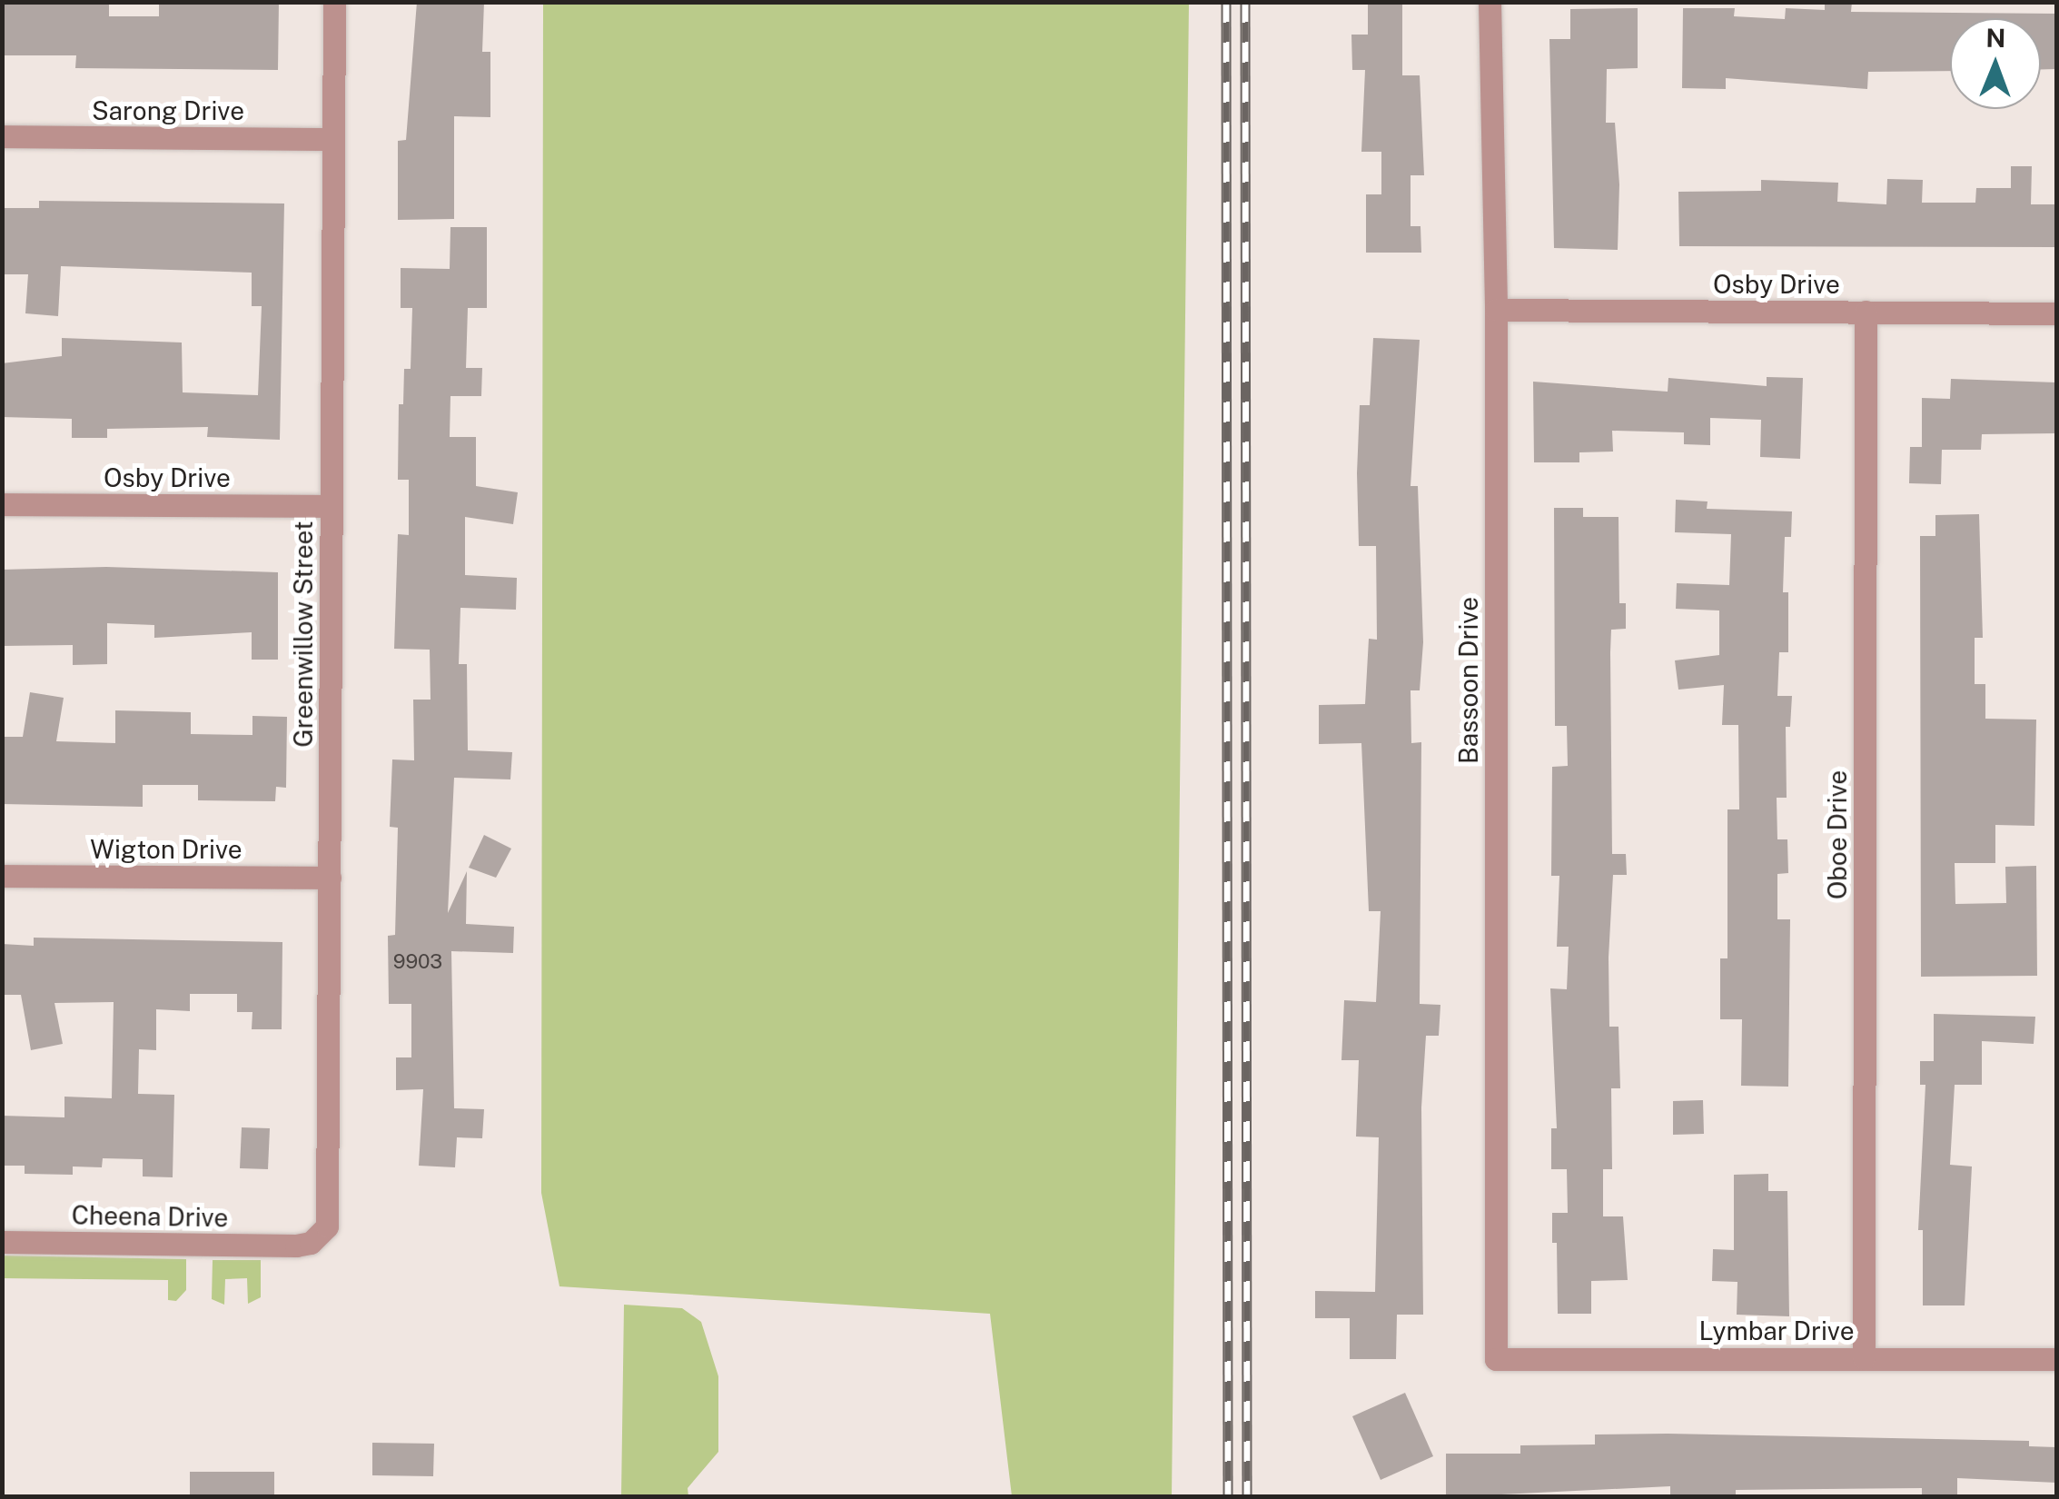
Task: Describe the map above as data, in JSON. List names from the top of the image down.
{
  "streets": {
    "street": [
      "Sarong Drive",
      "Osby Drive",
      "Greenwillow Street",
      "Bassoon Drive",
      "Oboe Drive",
      "Wigton Drive",
      "Cheena Drive",
      "Lymbar Drive"
    ]
  },
  "crossings": [
    ["Sarong Drive", "Greenwillow Street"],
    ["Osby Drive", "Greenwillow Street"],
    ["Osby Drive", "Bassoon Drive"],
    ["Osby Drive", "Oboe Drive"],
    ["Greenwillow Street", "Wigton Drive"],
    ["Greenwillow Street", "Cheena Drive"],
    ["Bassoon Drive", "Lymbar Drive"],
    ["Oboe Drive", "Lymbar Drive"]
  ],
  "house_numbers": ["9903"],
  "north": "top"
}
